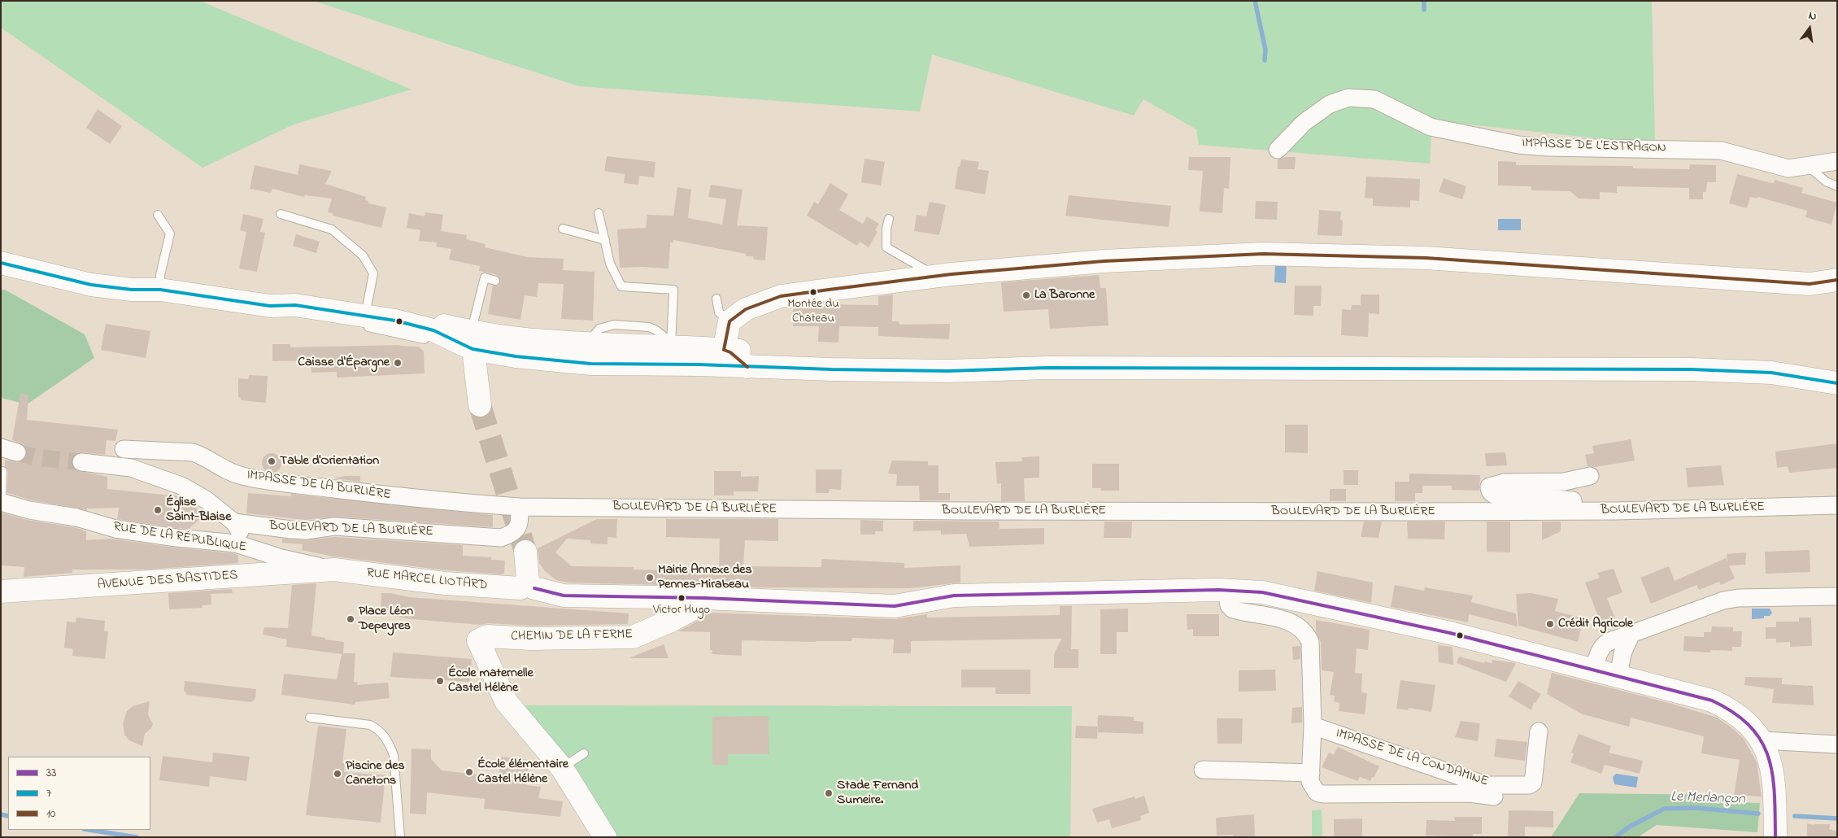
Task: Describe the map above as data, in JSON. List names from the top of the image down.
{
  "streets": {
    "street": [
      "IMPASSE DE L’ESTRAGON",
      "IMPASSE DE LA BURLIÈRE",
      "BOULEVARD DE LA BURLIÈRE",
      "RUE DE LA RÉPUBLIQUE",
      "RUE MARCEL LIOTARD",
      "AVENUE DES BASTIDES",
      "CHEMIN DE LA FERME",
      "IMPASSE DE LA CONDAMINE"
    ]
  },
  "crossings": [
    ["IMPASSE DE LA BURLIÈRE", "BOULEVARD DE LA BURLIÈRE"],
    ["RUE DE LA RÉPUBLIQUE", "RUE MARCEL LIOTARD"],
    ["RUE DE LA RÉPUBLIQUE", "AVENUE DES BASTIDES"],
    ["RUE MARCEL LIOTARD", "AVENUE DES BASTIDES"],
    ["RUE MARCEL LIOTARD", "CHEMIN DE LA FERME"]
  ],
  "water": ["Le Merlançon"],
  "places": [
    "Montée du Chateau",
    "La Baronne",
    "Caisse d'Épargne",
    "Table d'Orientation",
    "Église Saint-Blaise",
    "Mairie Annexe des Pennes-Mirabeau",
    "Victor Hugo",
    "Place Léon Depeyres",
    "Crédit Agricole",
    "École maternelle Castel Hélène",
    "École élémentaire Castel Hélène",
    "Piscine des Canetons",
    "Stade Fernand Sumeire."
  ],
  "lines": ["transit line 10", "transit line 7", "transit line 33"],
  "legend": ["33", "7", "10"],
  "north": "top"
}
